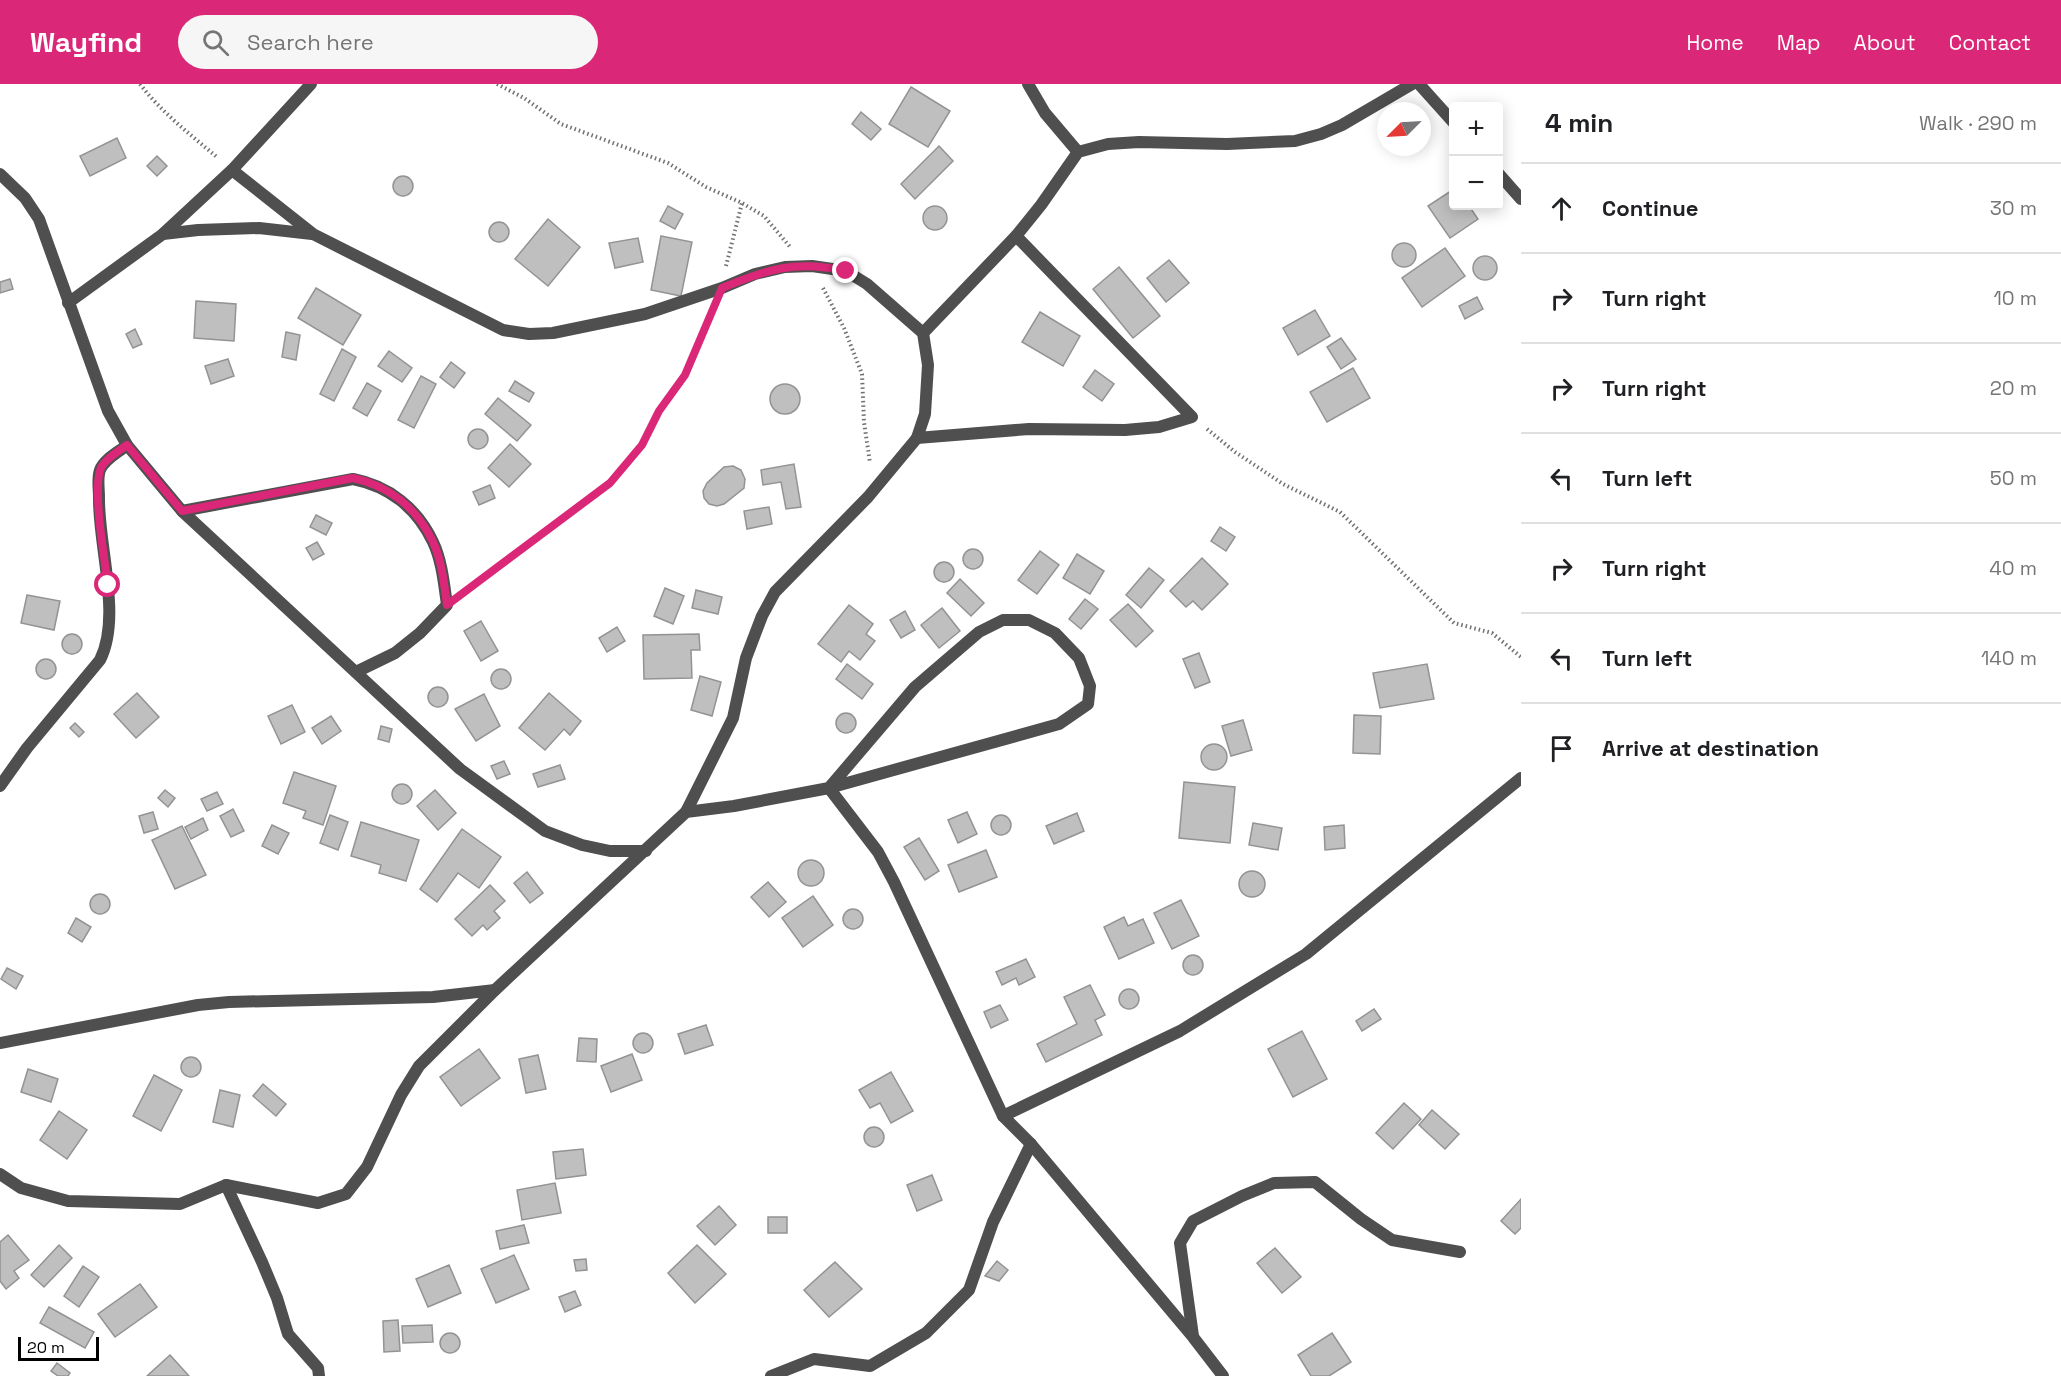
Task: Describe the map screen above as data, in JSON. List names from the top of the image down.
{
  "scale_bar": "20 m",
  "north": "bottom left",
  "page": {
    "header": "Wayfind",
    "search": "Search here",
    "nav": [
      "Home",
      "Map",
      "About",
      "Contact"
    ],
    "heading": ["4 min", "Walk · 290 m"],
    "map_buttons": ["+", "−"],
    "list": [
      ["Continue", "30 m"],
      ["Turn right", "10 m"],
      ["Turn right", "20 m"],
      ["Turn left", "50 m"],
      ["Turn right", "40 m"],
      ["Turn left", "140 m"],
      "Arrive at destination"
    ],
    "scale": "20 m"
  }
}
